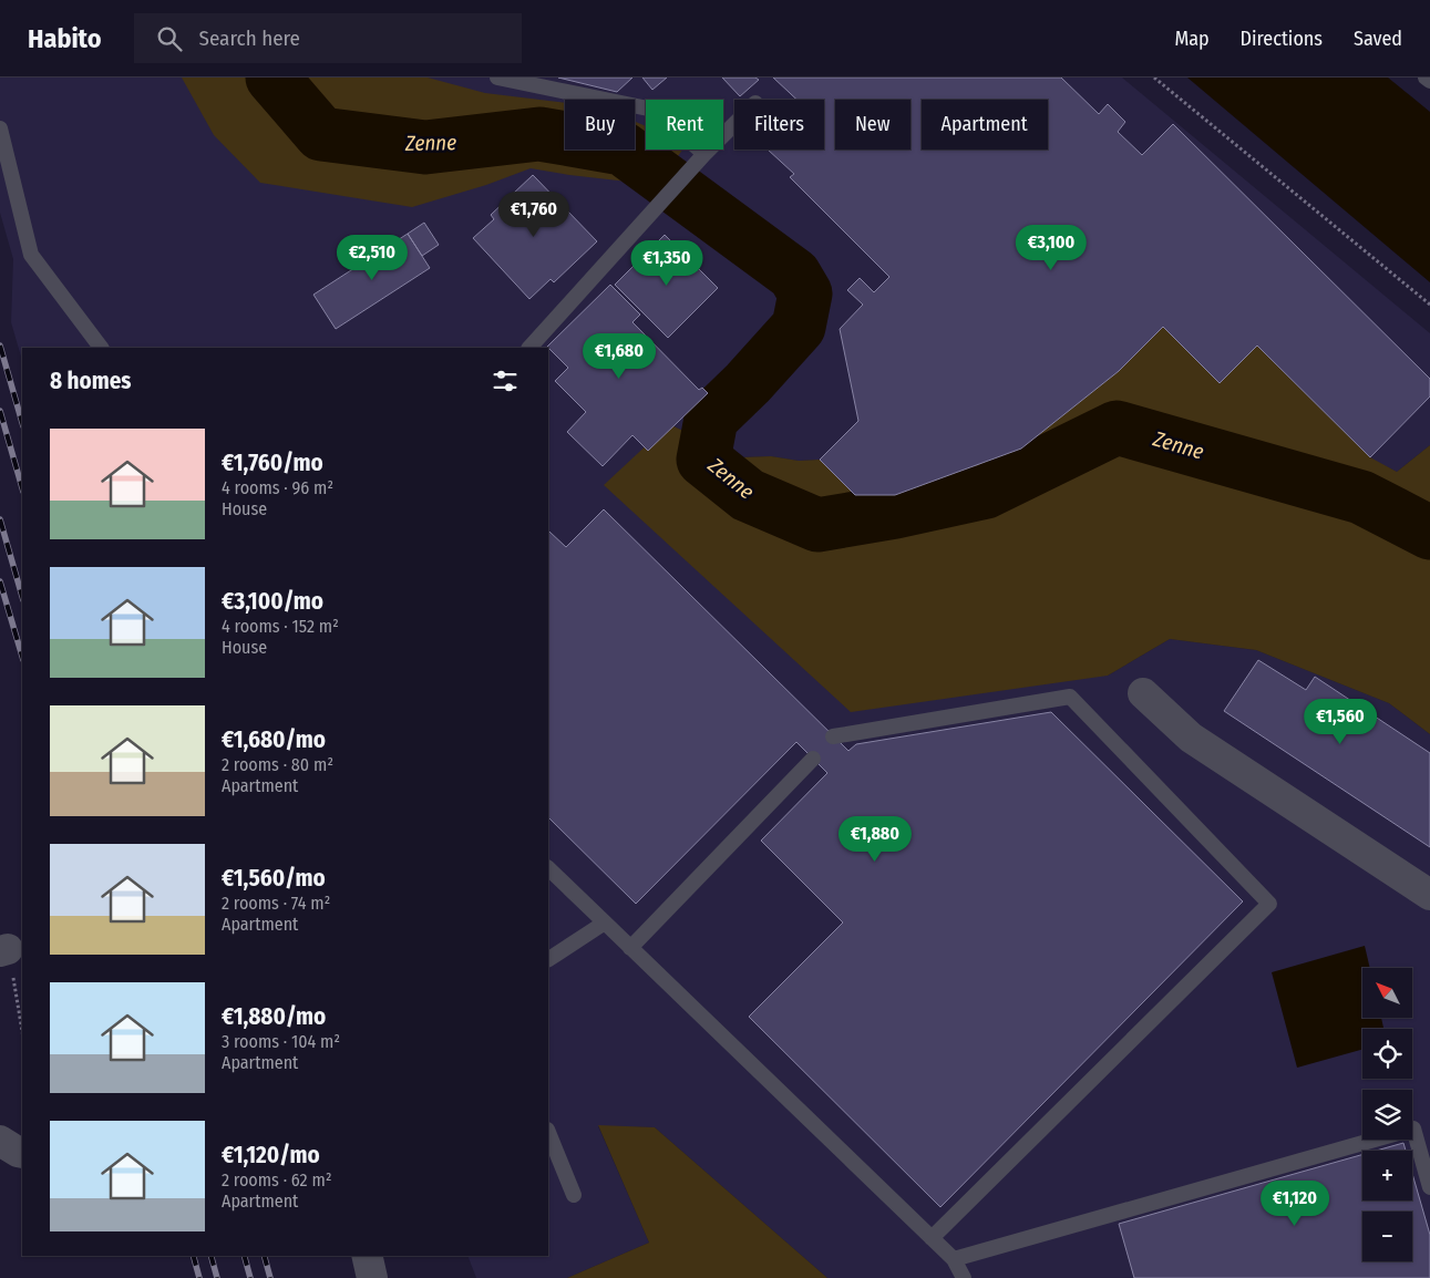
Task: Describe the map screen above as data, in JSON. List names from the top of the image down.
{
  "water": ["Zenne"],
  "north": "top left",
  "page": {
    "header": "Habito",
    "search": "Search here",
    "nav": ["Map", "Directions", "Saved"],
    "chip": [
      "Buy",
      "Rent",
      "Filters",
      "New",
      "Apartment"
    ],
    "price": [
      "€1,760",
      "€3,100",
      "€2,510",
      "€1,350",
      "€1,680",
      "€1,560",
      "€1,880",
      "€1,120"
    ],
    "heading": "8 homes",
    "list": [
      {
        "name": "€1,760/mo",
        "note": "4 rooms · 96 m² · House"
      },
      {
        "name": "€3,100/mo",
        "note": "4 rooms · 152 m² · House"
      },
      {
        "name": "€1,680/mo",
        "note": "2 rooms · 80 m² · Apartment"
      },
      {
        "name": "€1,560/mo",
        "note": "2 rooms · 74 m² · Apartment"
      },
      {
        "name": "€1,880/mo",
        "note": "3 rooms · 104 m² · Apartment"
      },
      {
        "name": "€1,120/mo",
        "note": "2 rooms · 62 m² · Apartment"
      }
    ],
    "map_buttons": ["+", "−"]
  }
}
